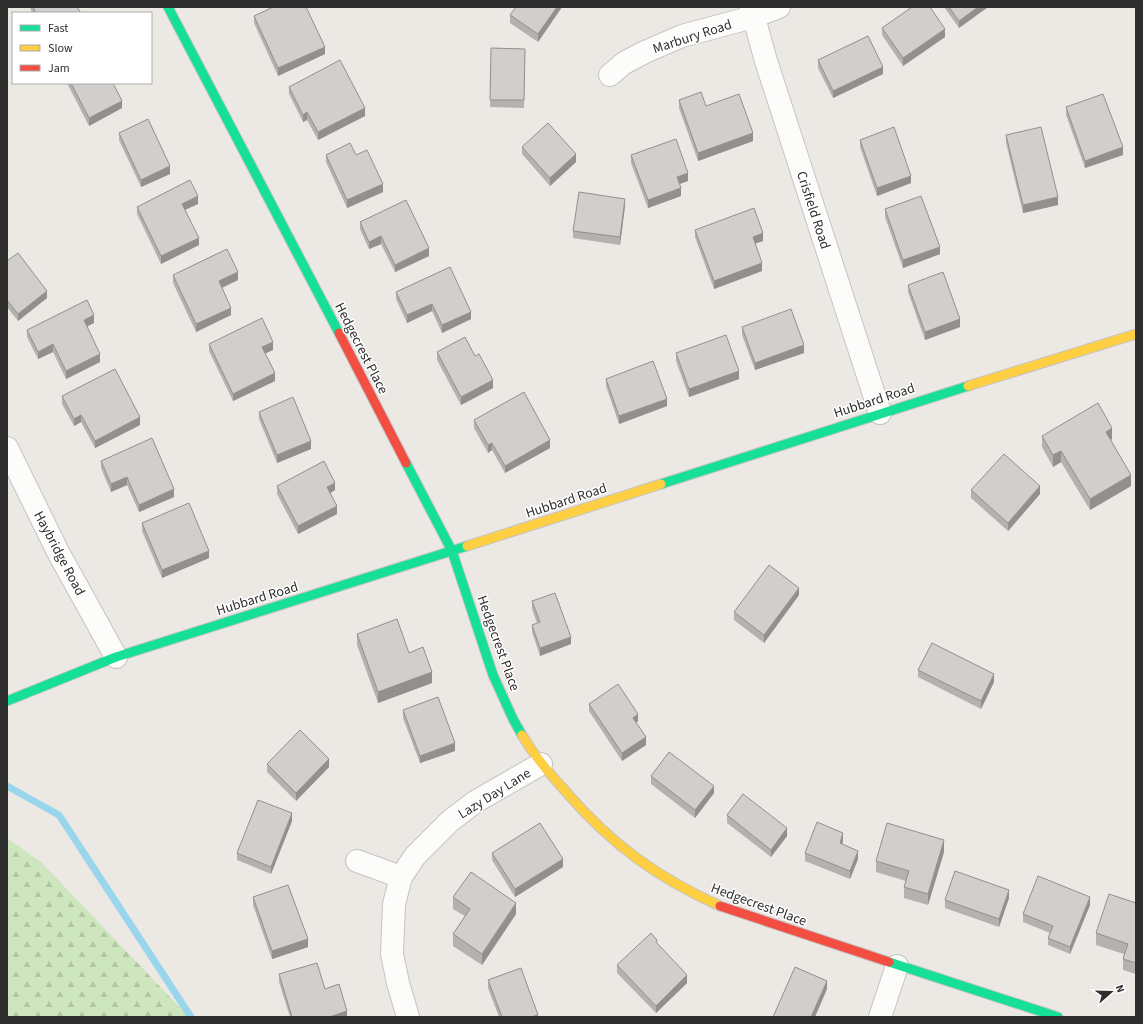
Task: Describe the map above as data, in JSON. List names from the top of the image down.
{
  "streets": {
    "street": [
      "Marbury Road",
      "Crisfield Road",
      "Hedgecrest Place",
      "Hubbard Road",
      "Haybridge Road",
      "Lazy Day Lane"
    ]
  },
  "crossings": [
    ["Marbury Road", "Crisfield Road"],
    ["Crisfield Road", "Hubbard Road"],
    ["Hedgecrest Place", "Hubbard Road"],
    ["Hedgecrest Place", "Lazy Day Lane"],
    ["Hubbard Road", "Haybridge Road"]
  ],
  "legend": ["Fast", "Slow", "Jam"],
  "north": "right"
}
